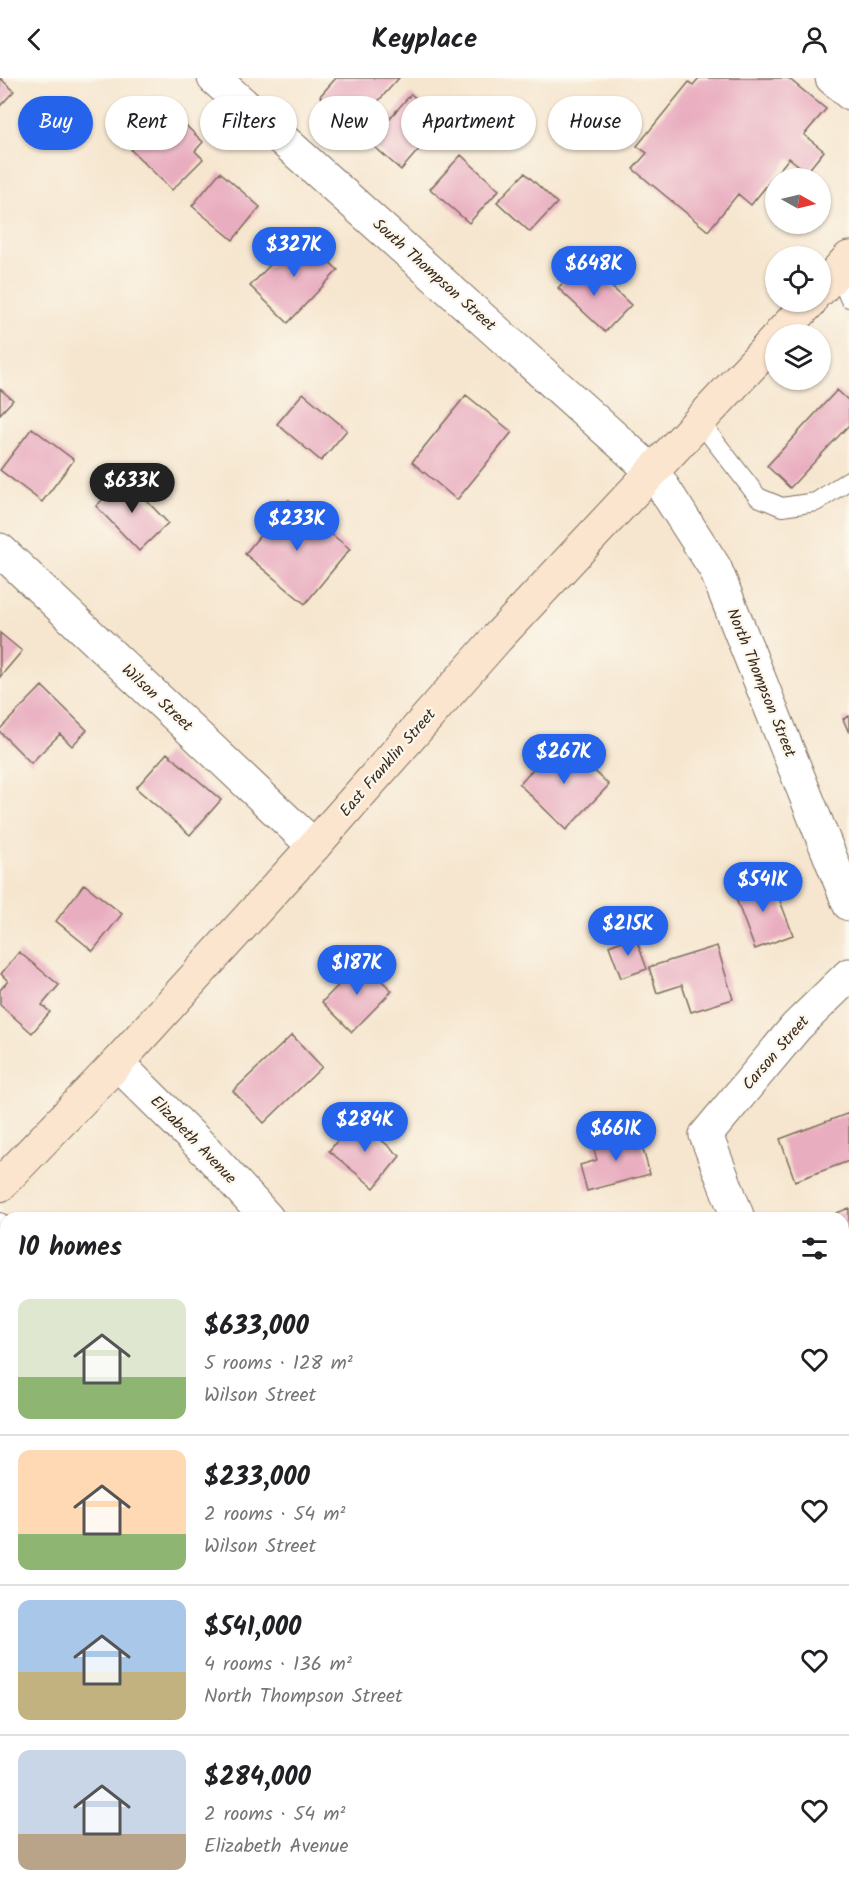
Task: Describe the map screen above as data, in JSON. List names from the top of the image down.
{
  "streets": {
    "main road": ["East Franklin Street"],
    "street": [
      "South Thompson Street",
      "North Thompson Street",
      "Wilson Street",
      "Carson Street",
      "Elizabeth Avenue"
    ]
  },
  "crossings": [
    ["South Thompson Street", "North Thompson Street"],
    ["South Thompson Street", "East Franklin Street"],
    ["North Thompson Street", "East Franklin Street"],
    ["Wilson Street", "East Franklin Street"],
    ["East Franklin Street", "Elizabeth Avenue"]
  ],
  "north": "right",
  "page": {
    "header": "Keyplace",
    "chip": [
      "Buy",
      "Rent",
      "Filters",
      "New",
      "Apartment",
      "House"
    ],
    "price": [
      "$327K",
      "$648K",
      "$633K",
      "$233K",
      "$267K",
      "$541K",
      "$215K",
      "$187K",
      "$284K",
      "$661K"
    ],
    "heading": "10 homes",
    "list": [
      {
        "name": "$633,000",
        "note": "5 rooms · 128 m² · Wilson Street"
      },
      {
        "name": "$233,000",
        "note": "2 rooms · 54 m² · Wilson Street"
      },
      {
        "name": "$541,000",
        "note": "4 rooms · 136 m² · North Thompson Street"
      },
      {
        "name": "$284,000",
        "note": "2 rooms · 54 m² · Elizabeth Avenue"
      }
    ]
  }
}
